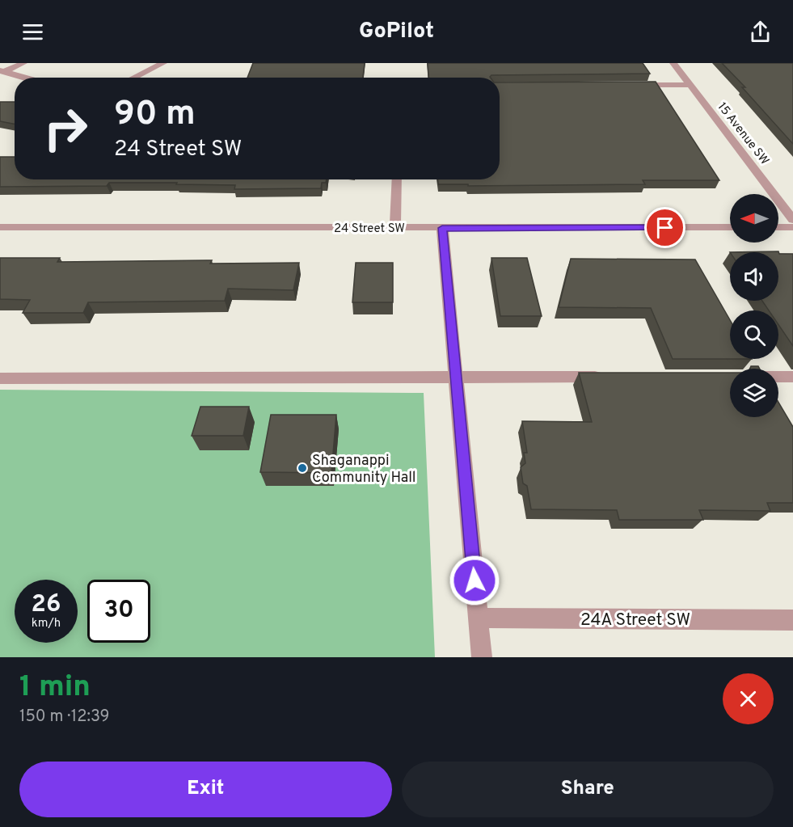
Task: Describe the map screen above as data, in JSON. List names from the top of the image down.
{
  "streets": {
    "street": ["15 Avenue SW", "24 Street SW", "24A Street SW"]
  },
  "places": ["Shaganappi Community Hall"],
  "north": "left",
  "page": {
    "header": "GoPilot",
    "turn": ["90 m", "24 Street SW"],
    "speed": "26 km/h",
    "limit": "30",
    "heading": ["1 min", "150 m · 12:39"],
    "buttons": ["Exit", "Share"]
  }
}
